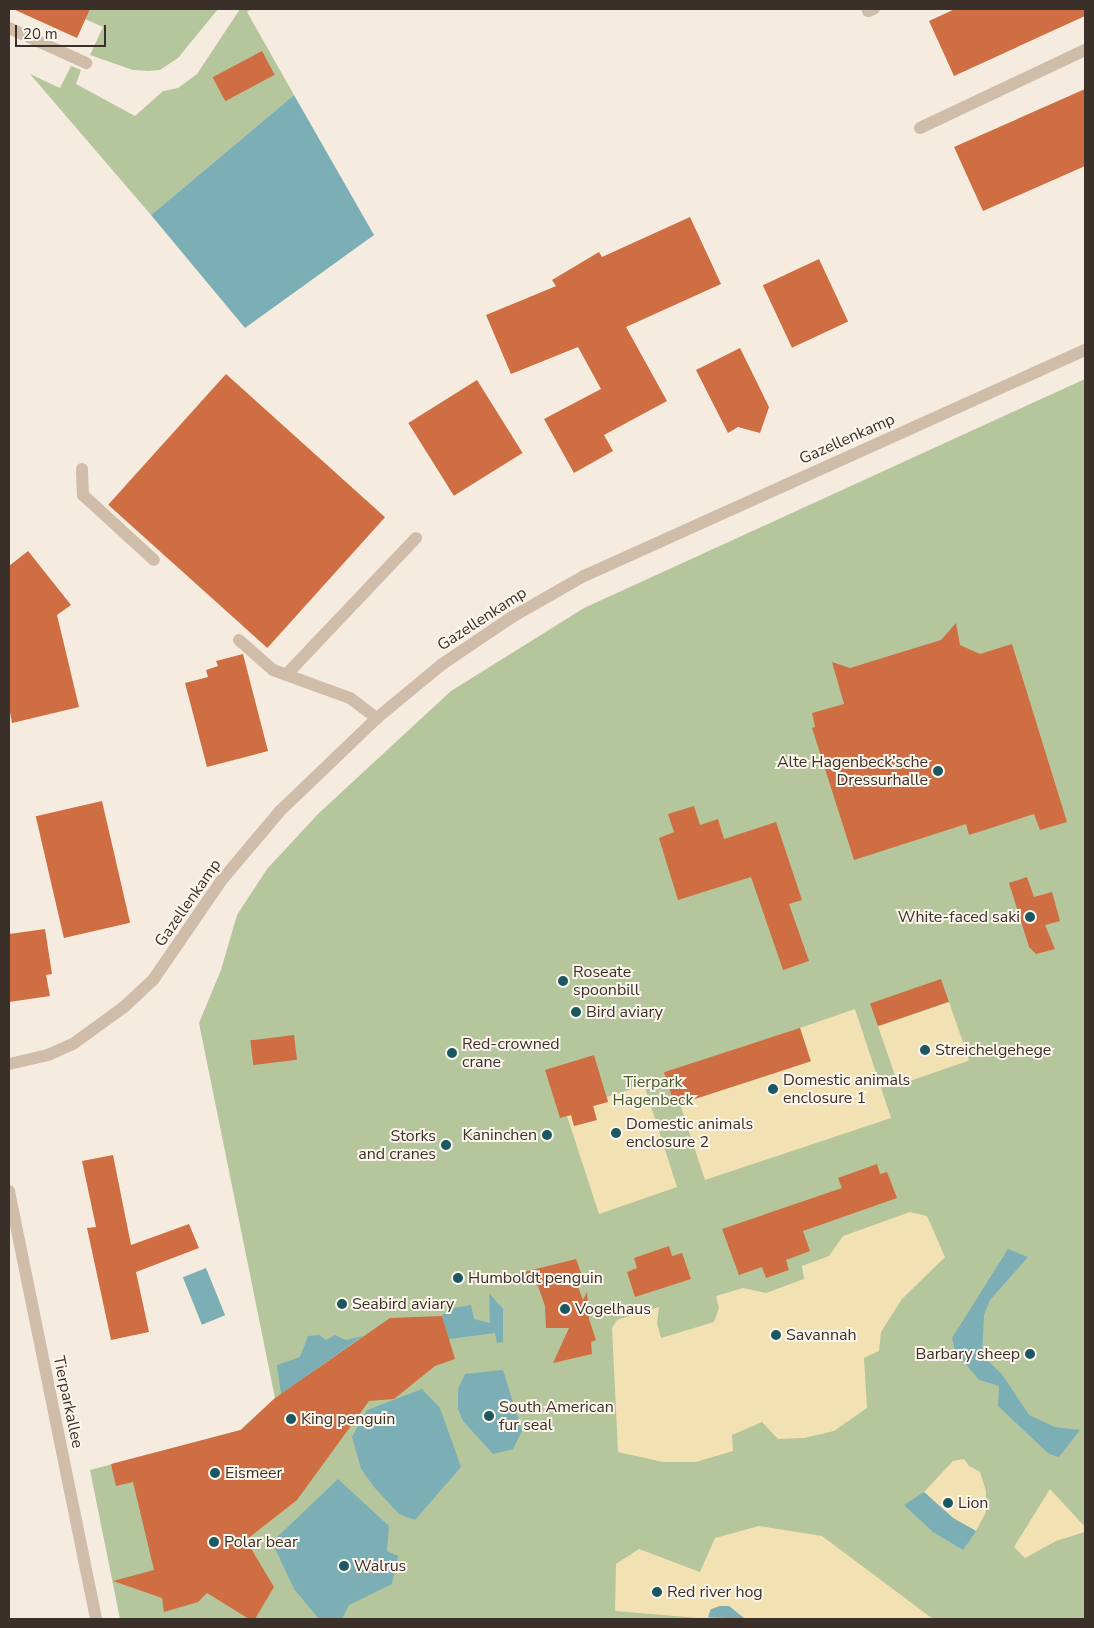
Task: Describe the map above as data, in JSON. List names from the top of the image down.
{
  "streets": {
    "street": ["Gazellenkamp", "Tierparkallee"]
  },
  "parks": ["Tierpark Hagenbeck"],
  "places": [
    "Alte Hagenbeck’sche Dressurhalle",
    "White-faced saki",
    "Roseate spoonbill",
    "Bird aviary",
    "Streichelgehege",
    "Red-crowned crane",
    "Domestic animals enclosure 1",
    "Domestic animals enclosure 2",
    "Kaninchen",
    "Storks and cranes",
    "Humboldt penguin",
    "Seabird aviary",
    "Vogelhaus",
    "Savannah",
    "Barbary sheep",
    "South American fur seal",
    "King penguin",
    "Eismeer",
    "Lion",
    "Polar bear",
    "Walrus",
    "Red river hog"
  ],
  "scale_bar": "20 m"
}
